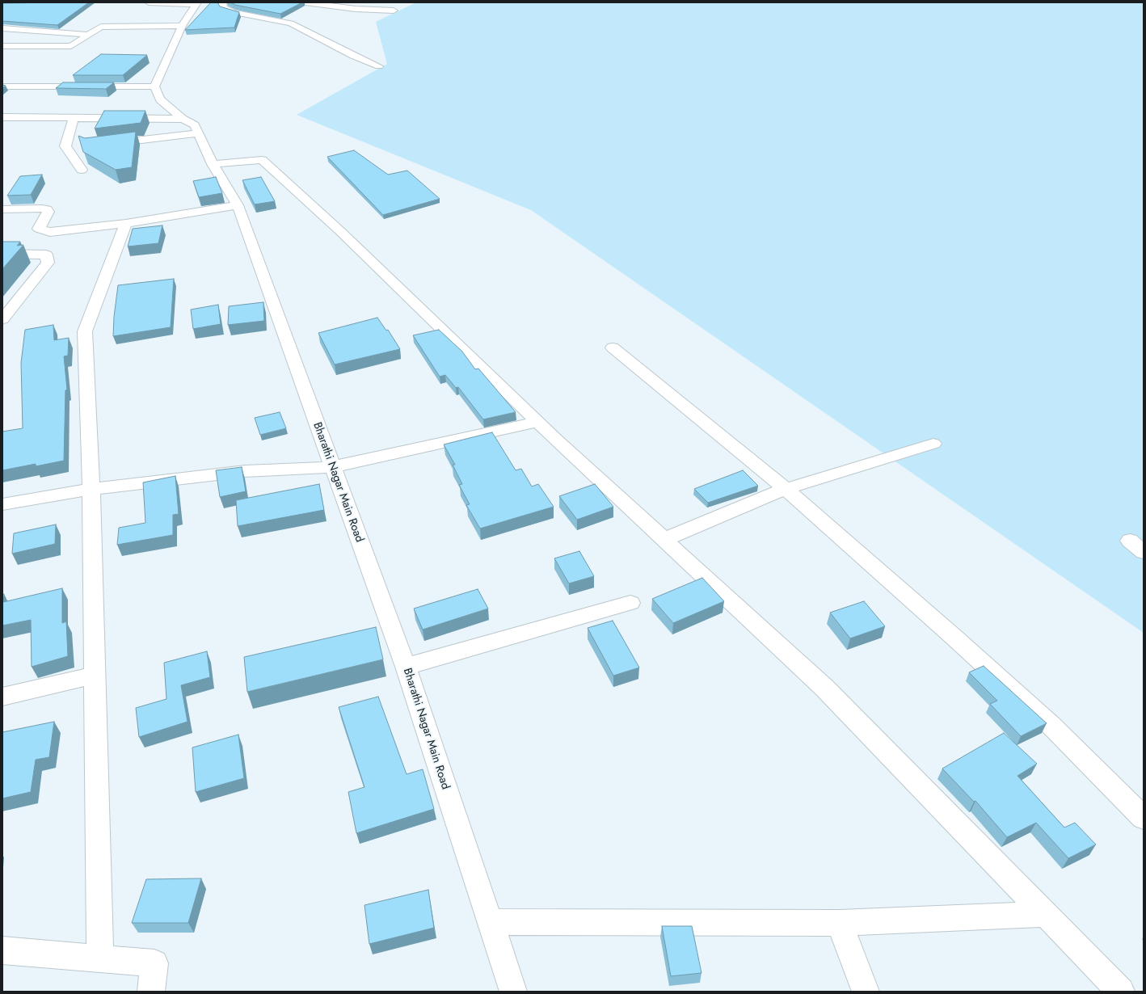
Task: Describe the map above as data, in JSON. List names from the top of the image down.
{
  "streets": {
    "street": ["Bharathi Nagar Main Road"]
  }
}
